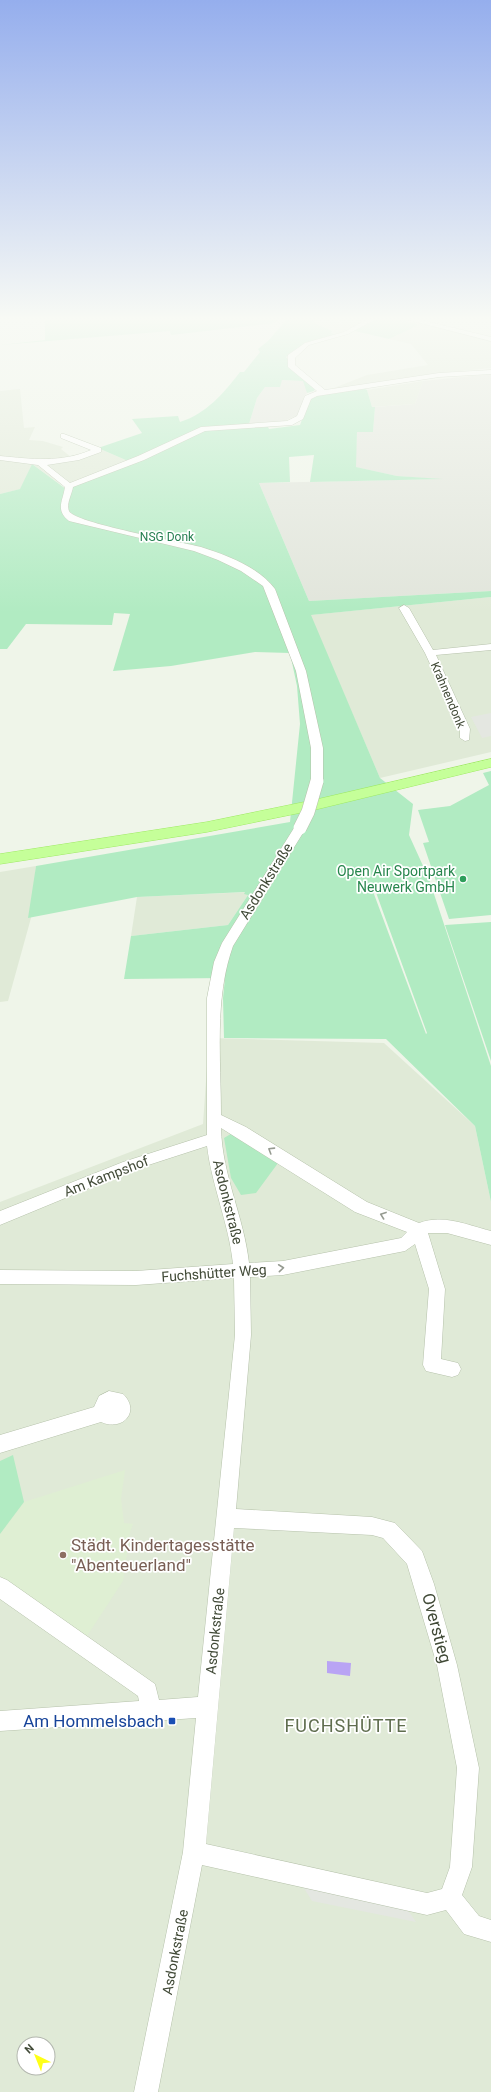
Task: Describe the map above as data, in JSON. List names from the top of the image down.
{
  "streets": {
    "street": [
      "Krahnendonk",
      "Asdonkstraße",
      "Am Kampshof",
      "Fuchshütter Weg",
      "Overstieg"
    ]
  },
  "crossings": [
    ["Asdonkstraße", "Am Kampshof"],
    ["Asdonkstraße", "Fuchshütter Weg"],
    ["Asdonkstraße", "Overstieg"]
  ],
  "one_way": ["Fuchshütter Weg"],
  "districts": ["FUCHSHÜTTE"],
  "parks": ["NSG Donk"],
  "places": {
    "other": ["Open Air Sportpark Neuwerk GmbH", "Städt. Kindertagesstätte \"Abenteuerland\""],
    "transit": ["Am Hommelsbach"]
  },
  "north": "top left"
}
